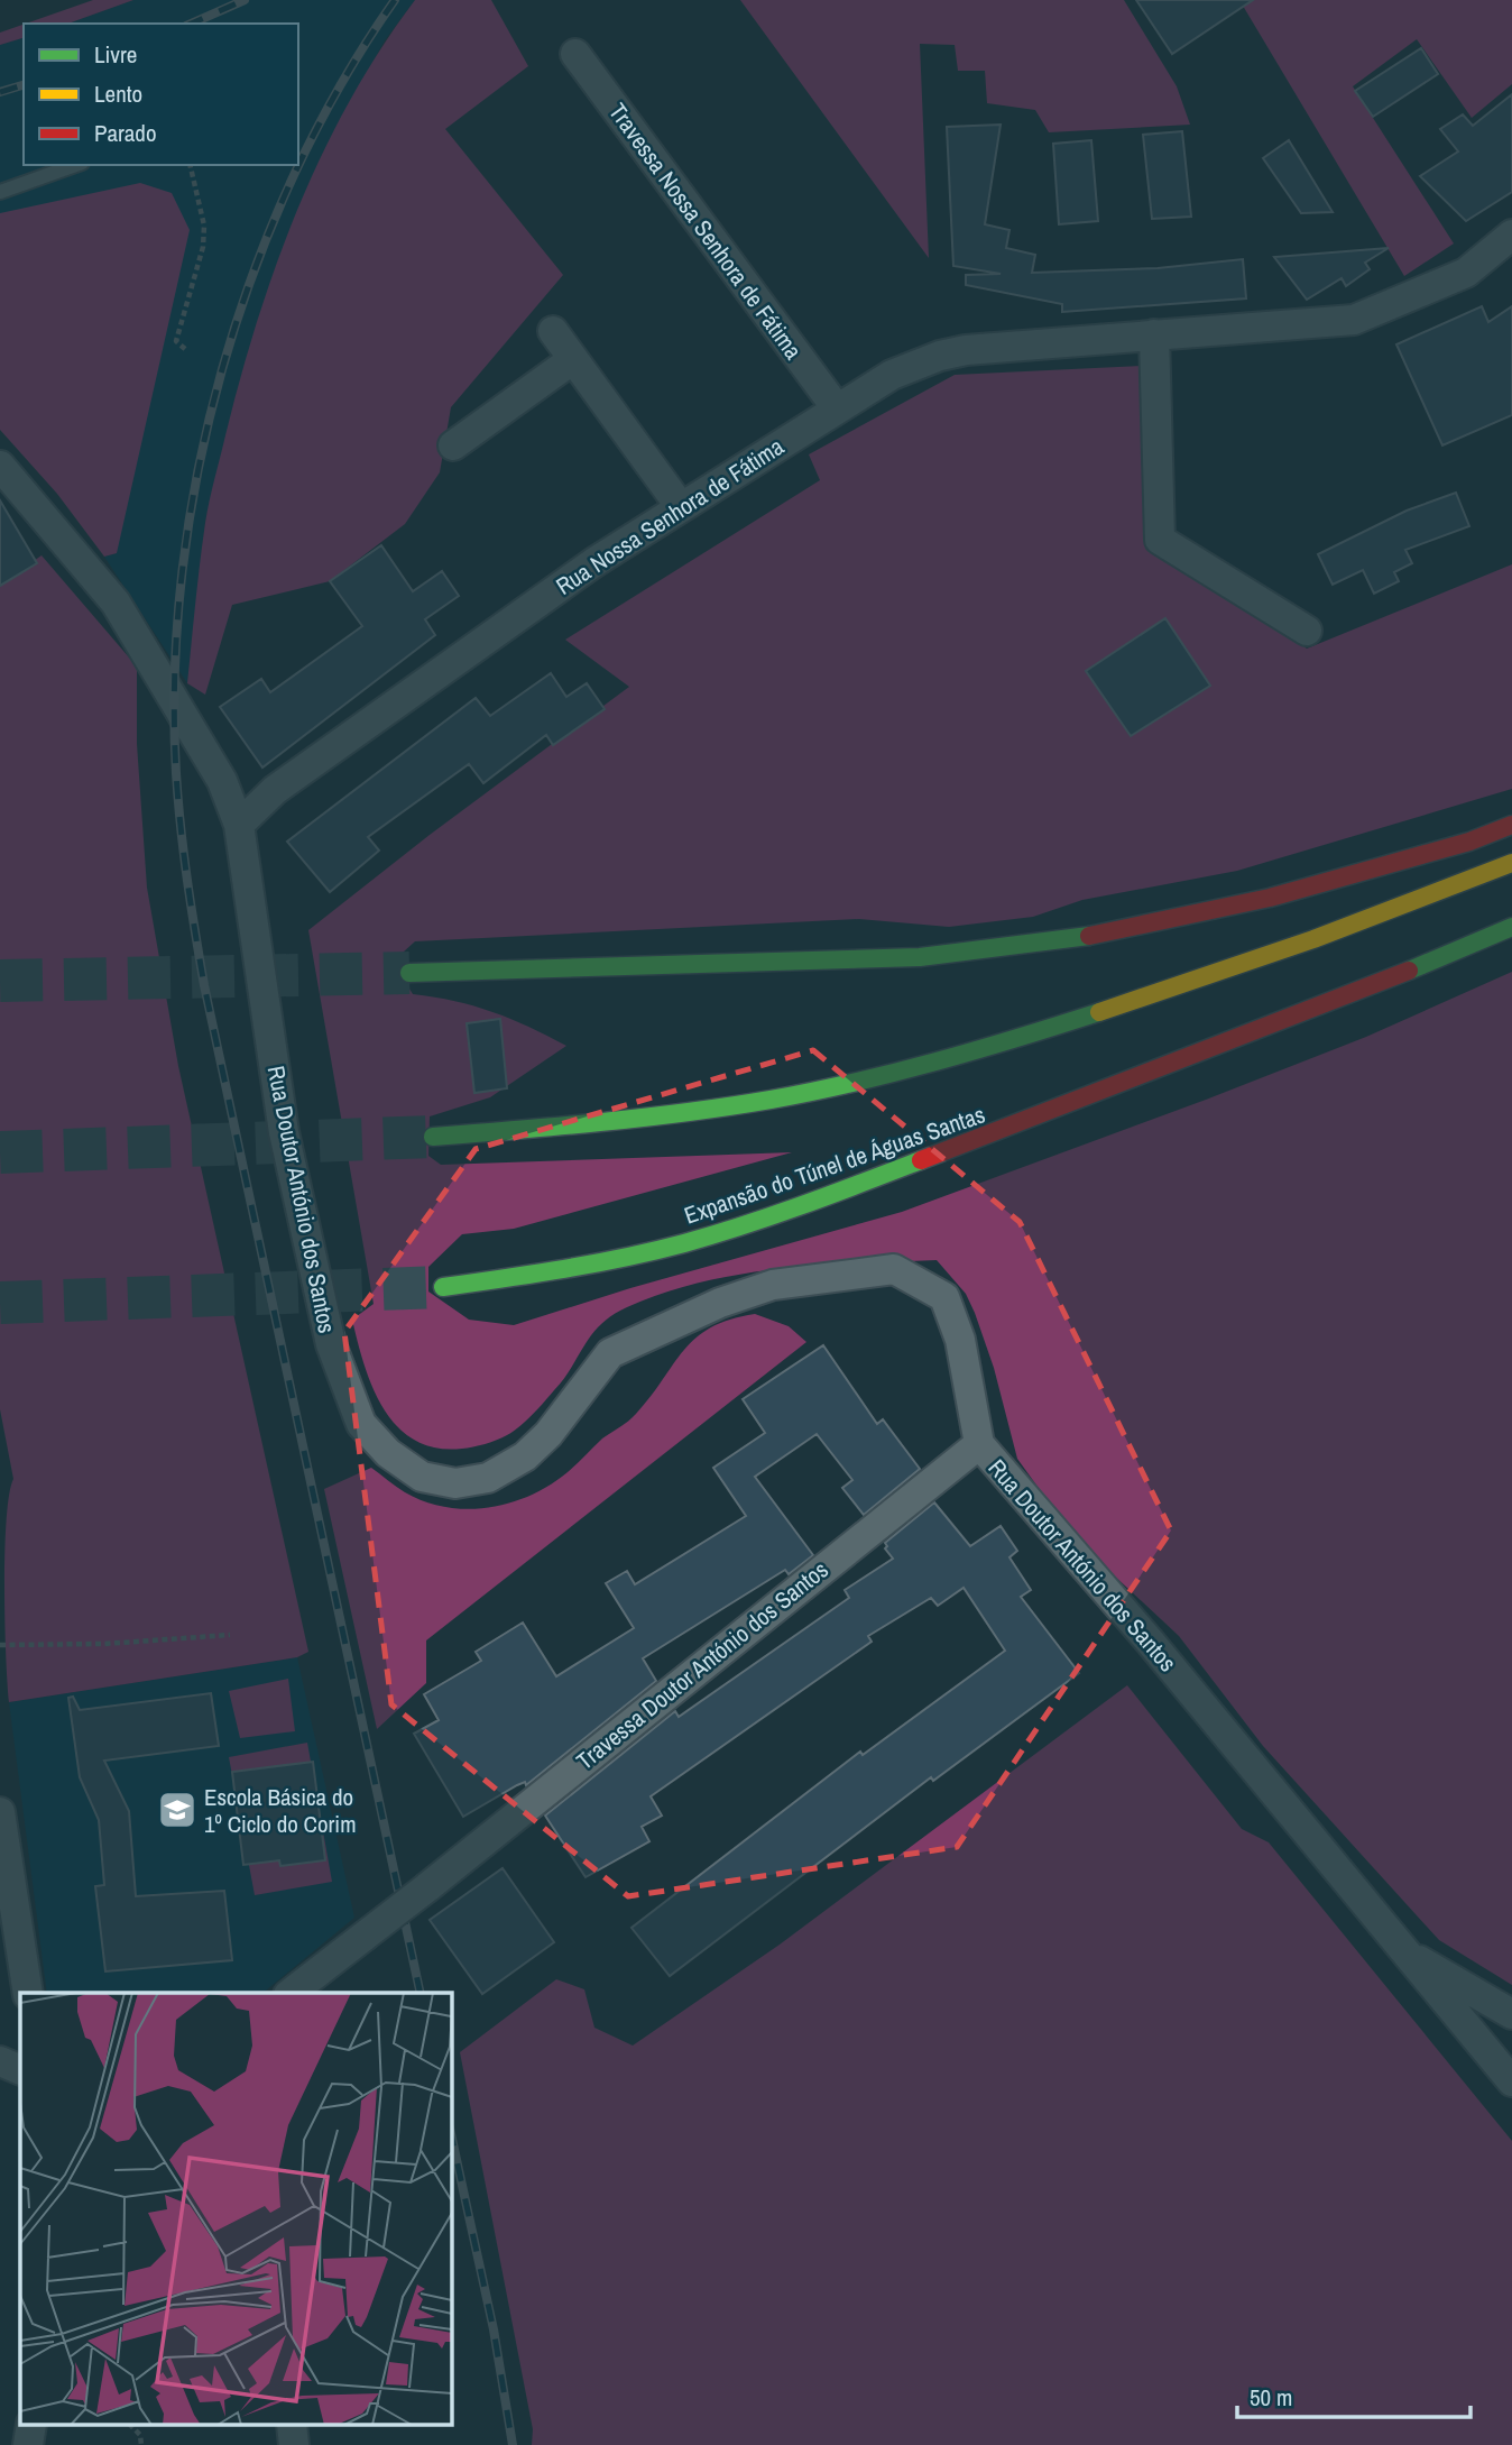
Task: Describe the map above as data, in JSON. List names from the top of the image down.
{
  "streets": {
    "highway": ["Expansão do Túnel de Águas Santas"],
    "street": [
      "Travessa Nossa Senhora de Fátima",
      "Rua Nossa Senhora de Fátima",
      "Rua Doutor António dos Santos",
      "Travessa Doutor António dos Santos"
    ]
  },
  "crossings": [
    ["Travessa Nossa Senhora de Fátima", "Rua Nossa Senhora de Fátima"],
    ["Rua Nossa Senhora de Fátima", "Rua Doutor António dos Santos"],
    ["Rua Doutor António dos Santos", "Travessa Doutor António dos Santos"]
  ],
  "places": {
    "school or university": ["Escola Básica do 1º Ciclo do Corim"]
  },
  "legend": ["Livre", "Lento", "Parado"],
  "scale_bar": "50 m"
}
